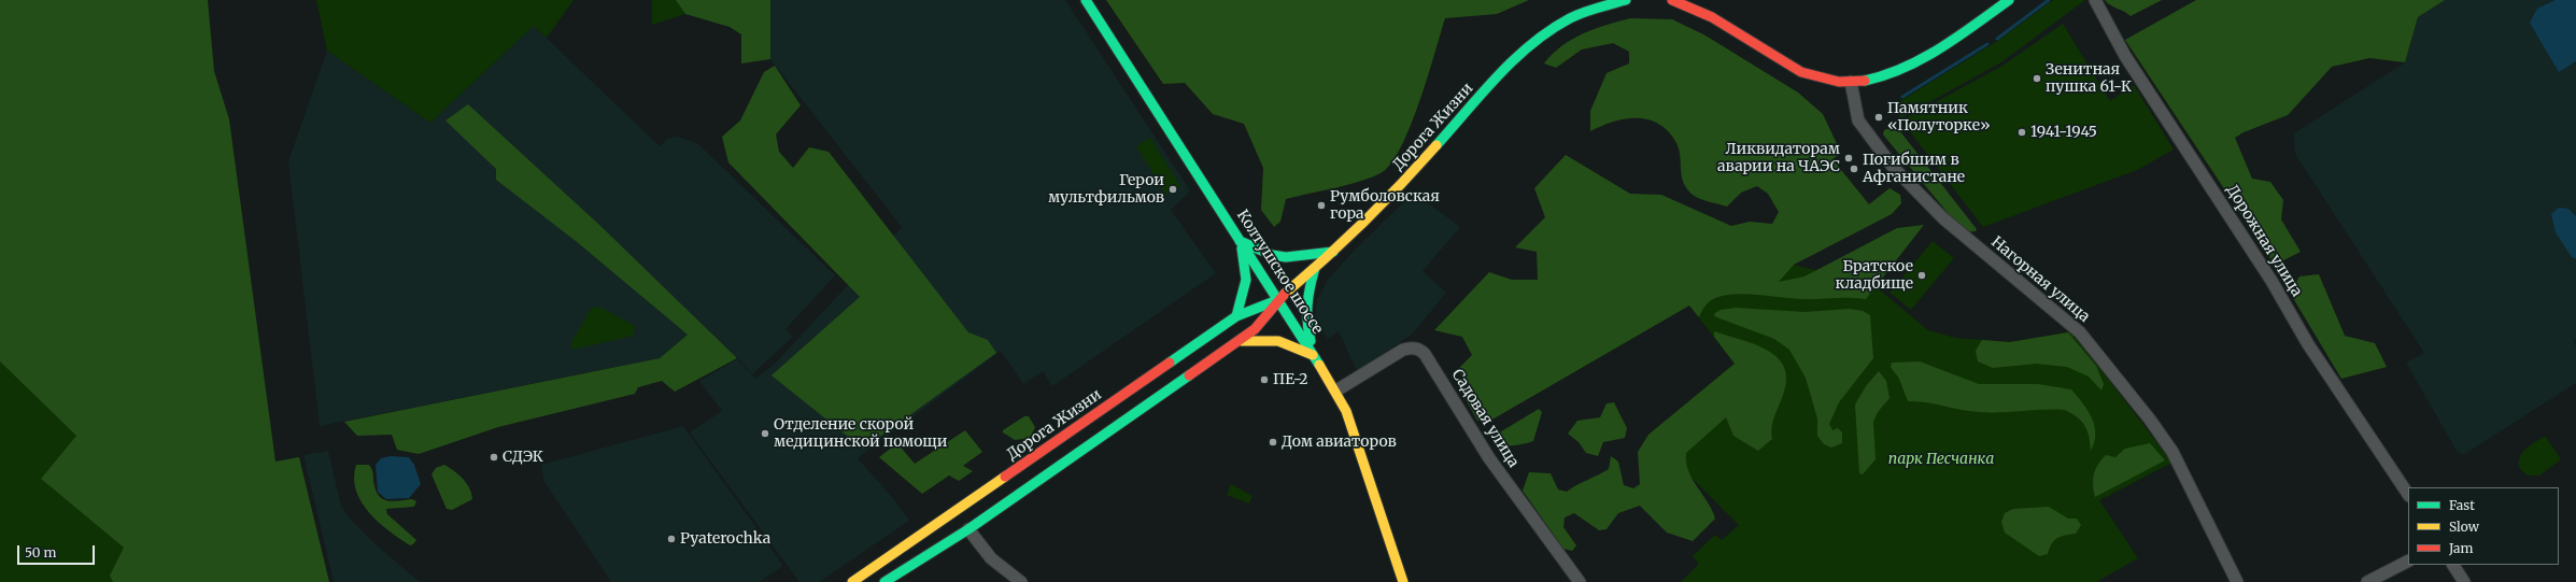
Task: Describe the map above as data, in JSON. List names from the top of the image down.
{
  "streets": {
    "main road": ["Дорога Жизни", "Колтушское шоссе"],
    "street": ["Дорожная улица", "Нагорная улица", "Садовая улица"]
  },
  "crossings": [
    ["Дорога Жизни", "Колтушское шоссе"],
    ["Колтушское шоссе", "Садовая улица"]
  ],
  "parks": ["парк Песчанка"],
  "places": [
    "Зенитная пушка 61-К",
    "Памятник «Полуторке»",
    "1941-1945",
    "Ликвидаторам аварии на ЧАЭС",
    "Погибшим в Афганистане",
    "Герои мультфильмов",
    "Румболовская гора",
    "Братское кладбище",
    "ПЕ-2",
    "Отделение скорой медицинской помощи",
    "Дом авиаторов",
    "СДЭК",
    "Pyaterochka"
  ],
  "legend": ["Fast", "Slow", "Jam"],
  "scale_bar": "50 m"
}
